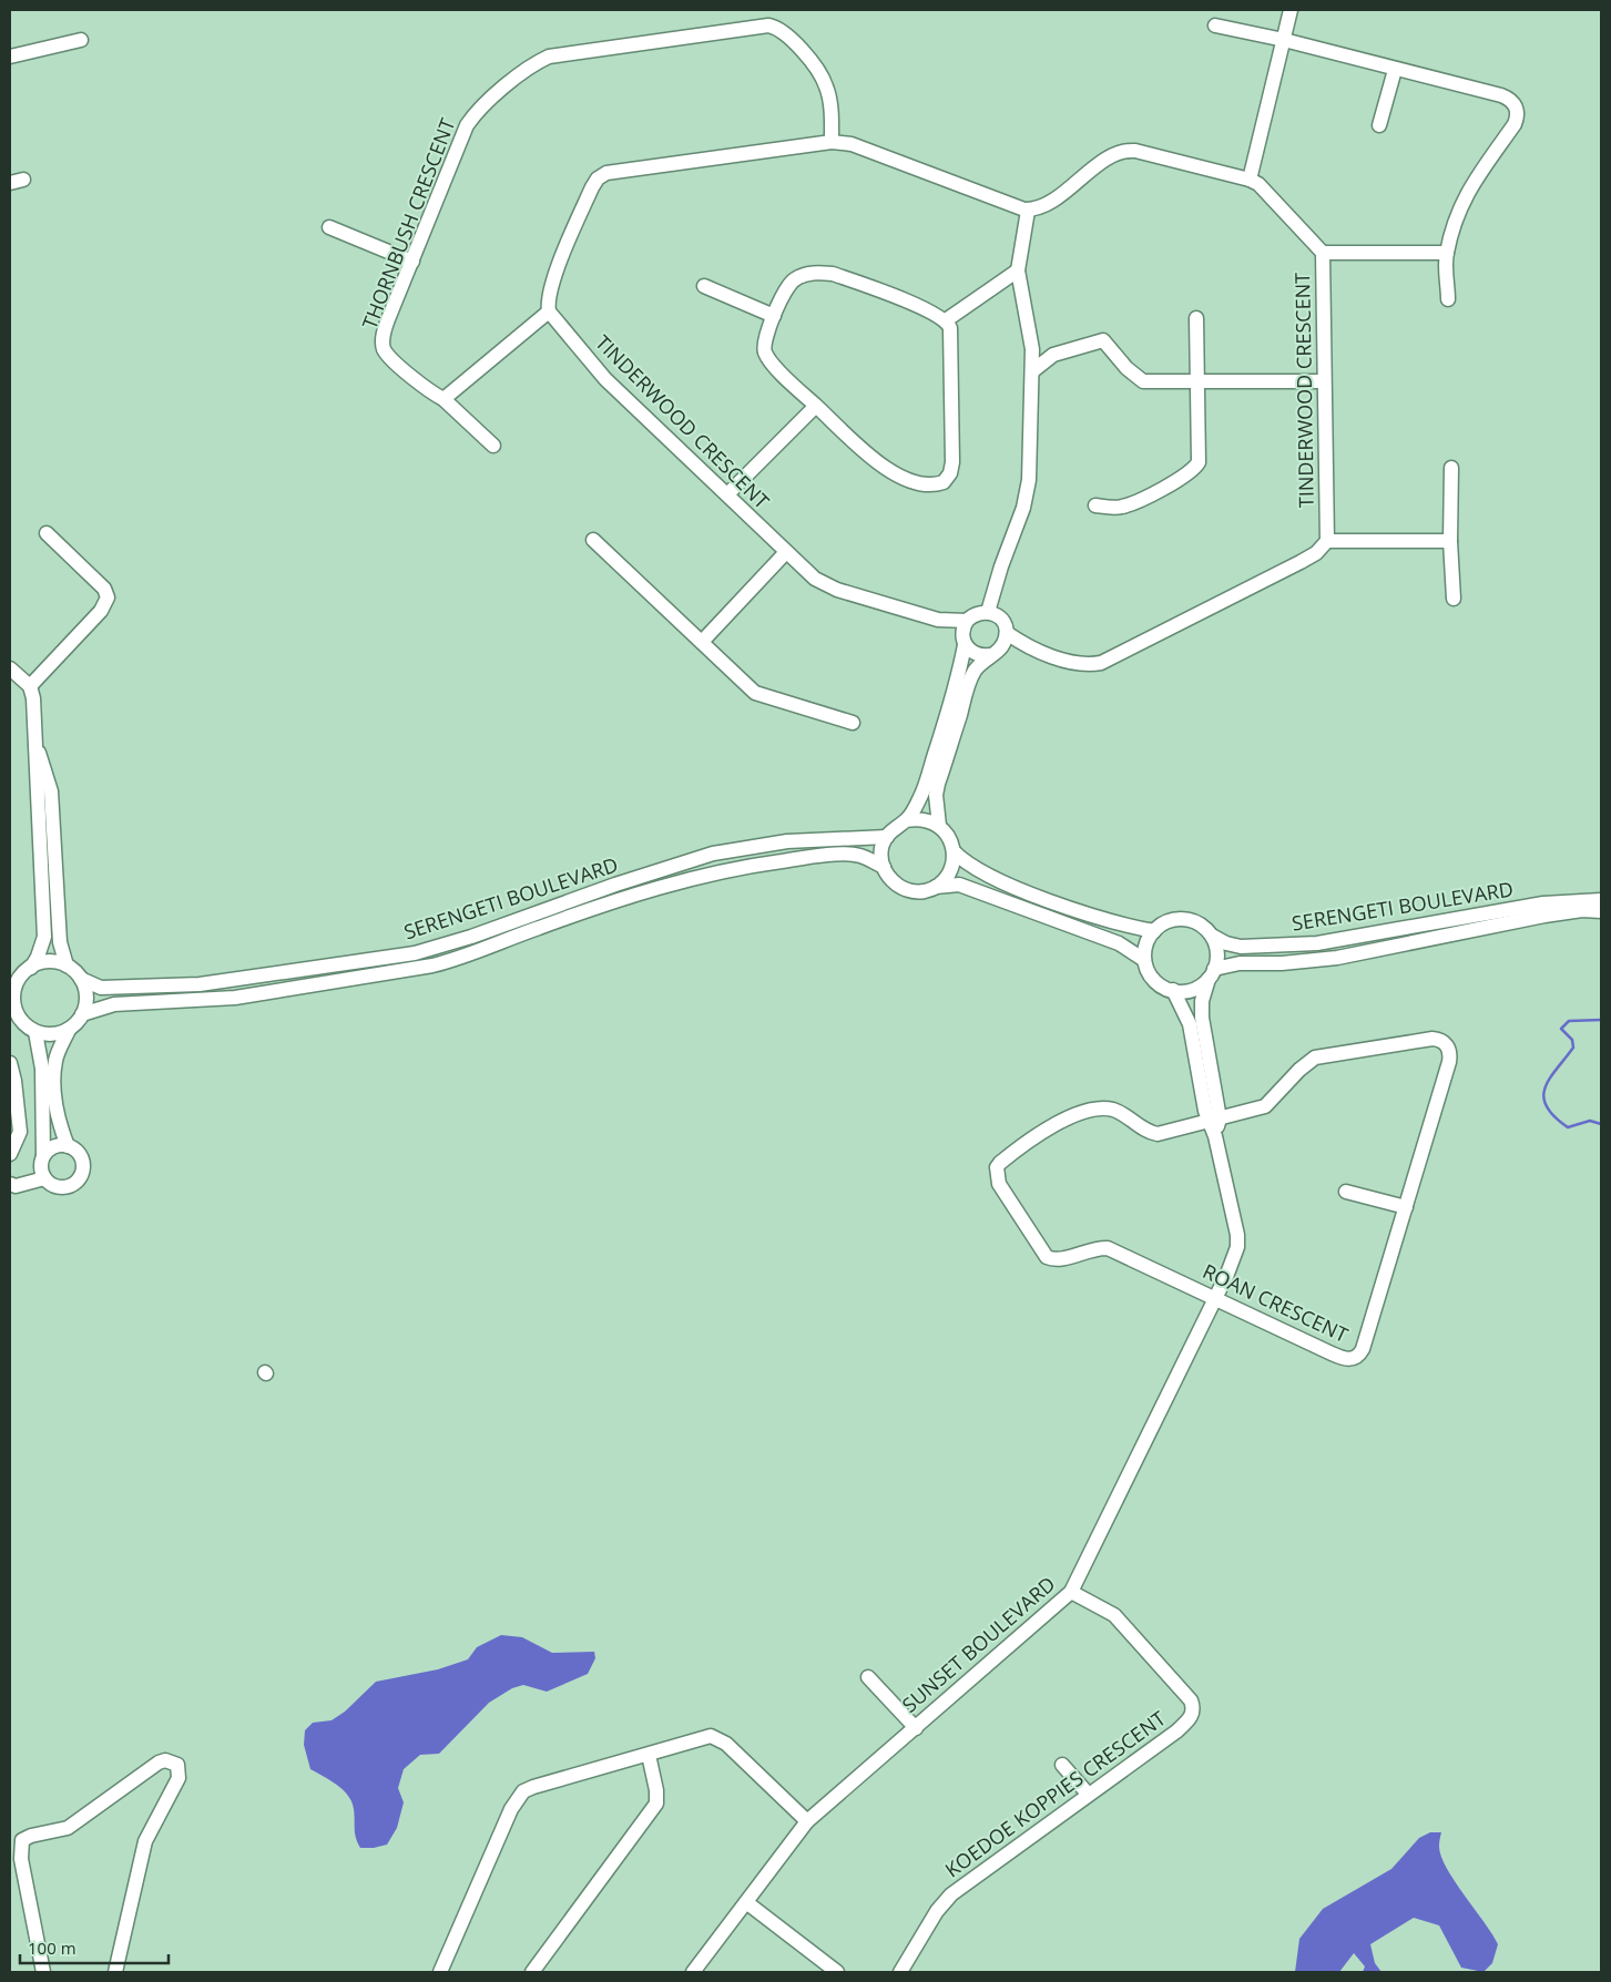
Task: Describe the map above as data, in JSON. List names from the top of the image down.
{
  "streets": {
    "street": [
      "THORNBUSH CRESCENT",
      "TINDERWOOD CRESCENT",
      "SERENGETI BOULEVARD",
      "ROAN CRESCENT",
      "SUNSET BOULEVARD",
      "KOEDOE KOPPIES CRESCENT"
    ]
  },
  "crossings": [
    ["ROAN CRESCENT", "SUNSET BOULEVARD"],
    ["SUNSET BOULEVARD", "KOEDOE KOPPIES CRESCENT"]
  ],
  "scale_bar": "100 m"
}
